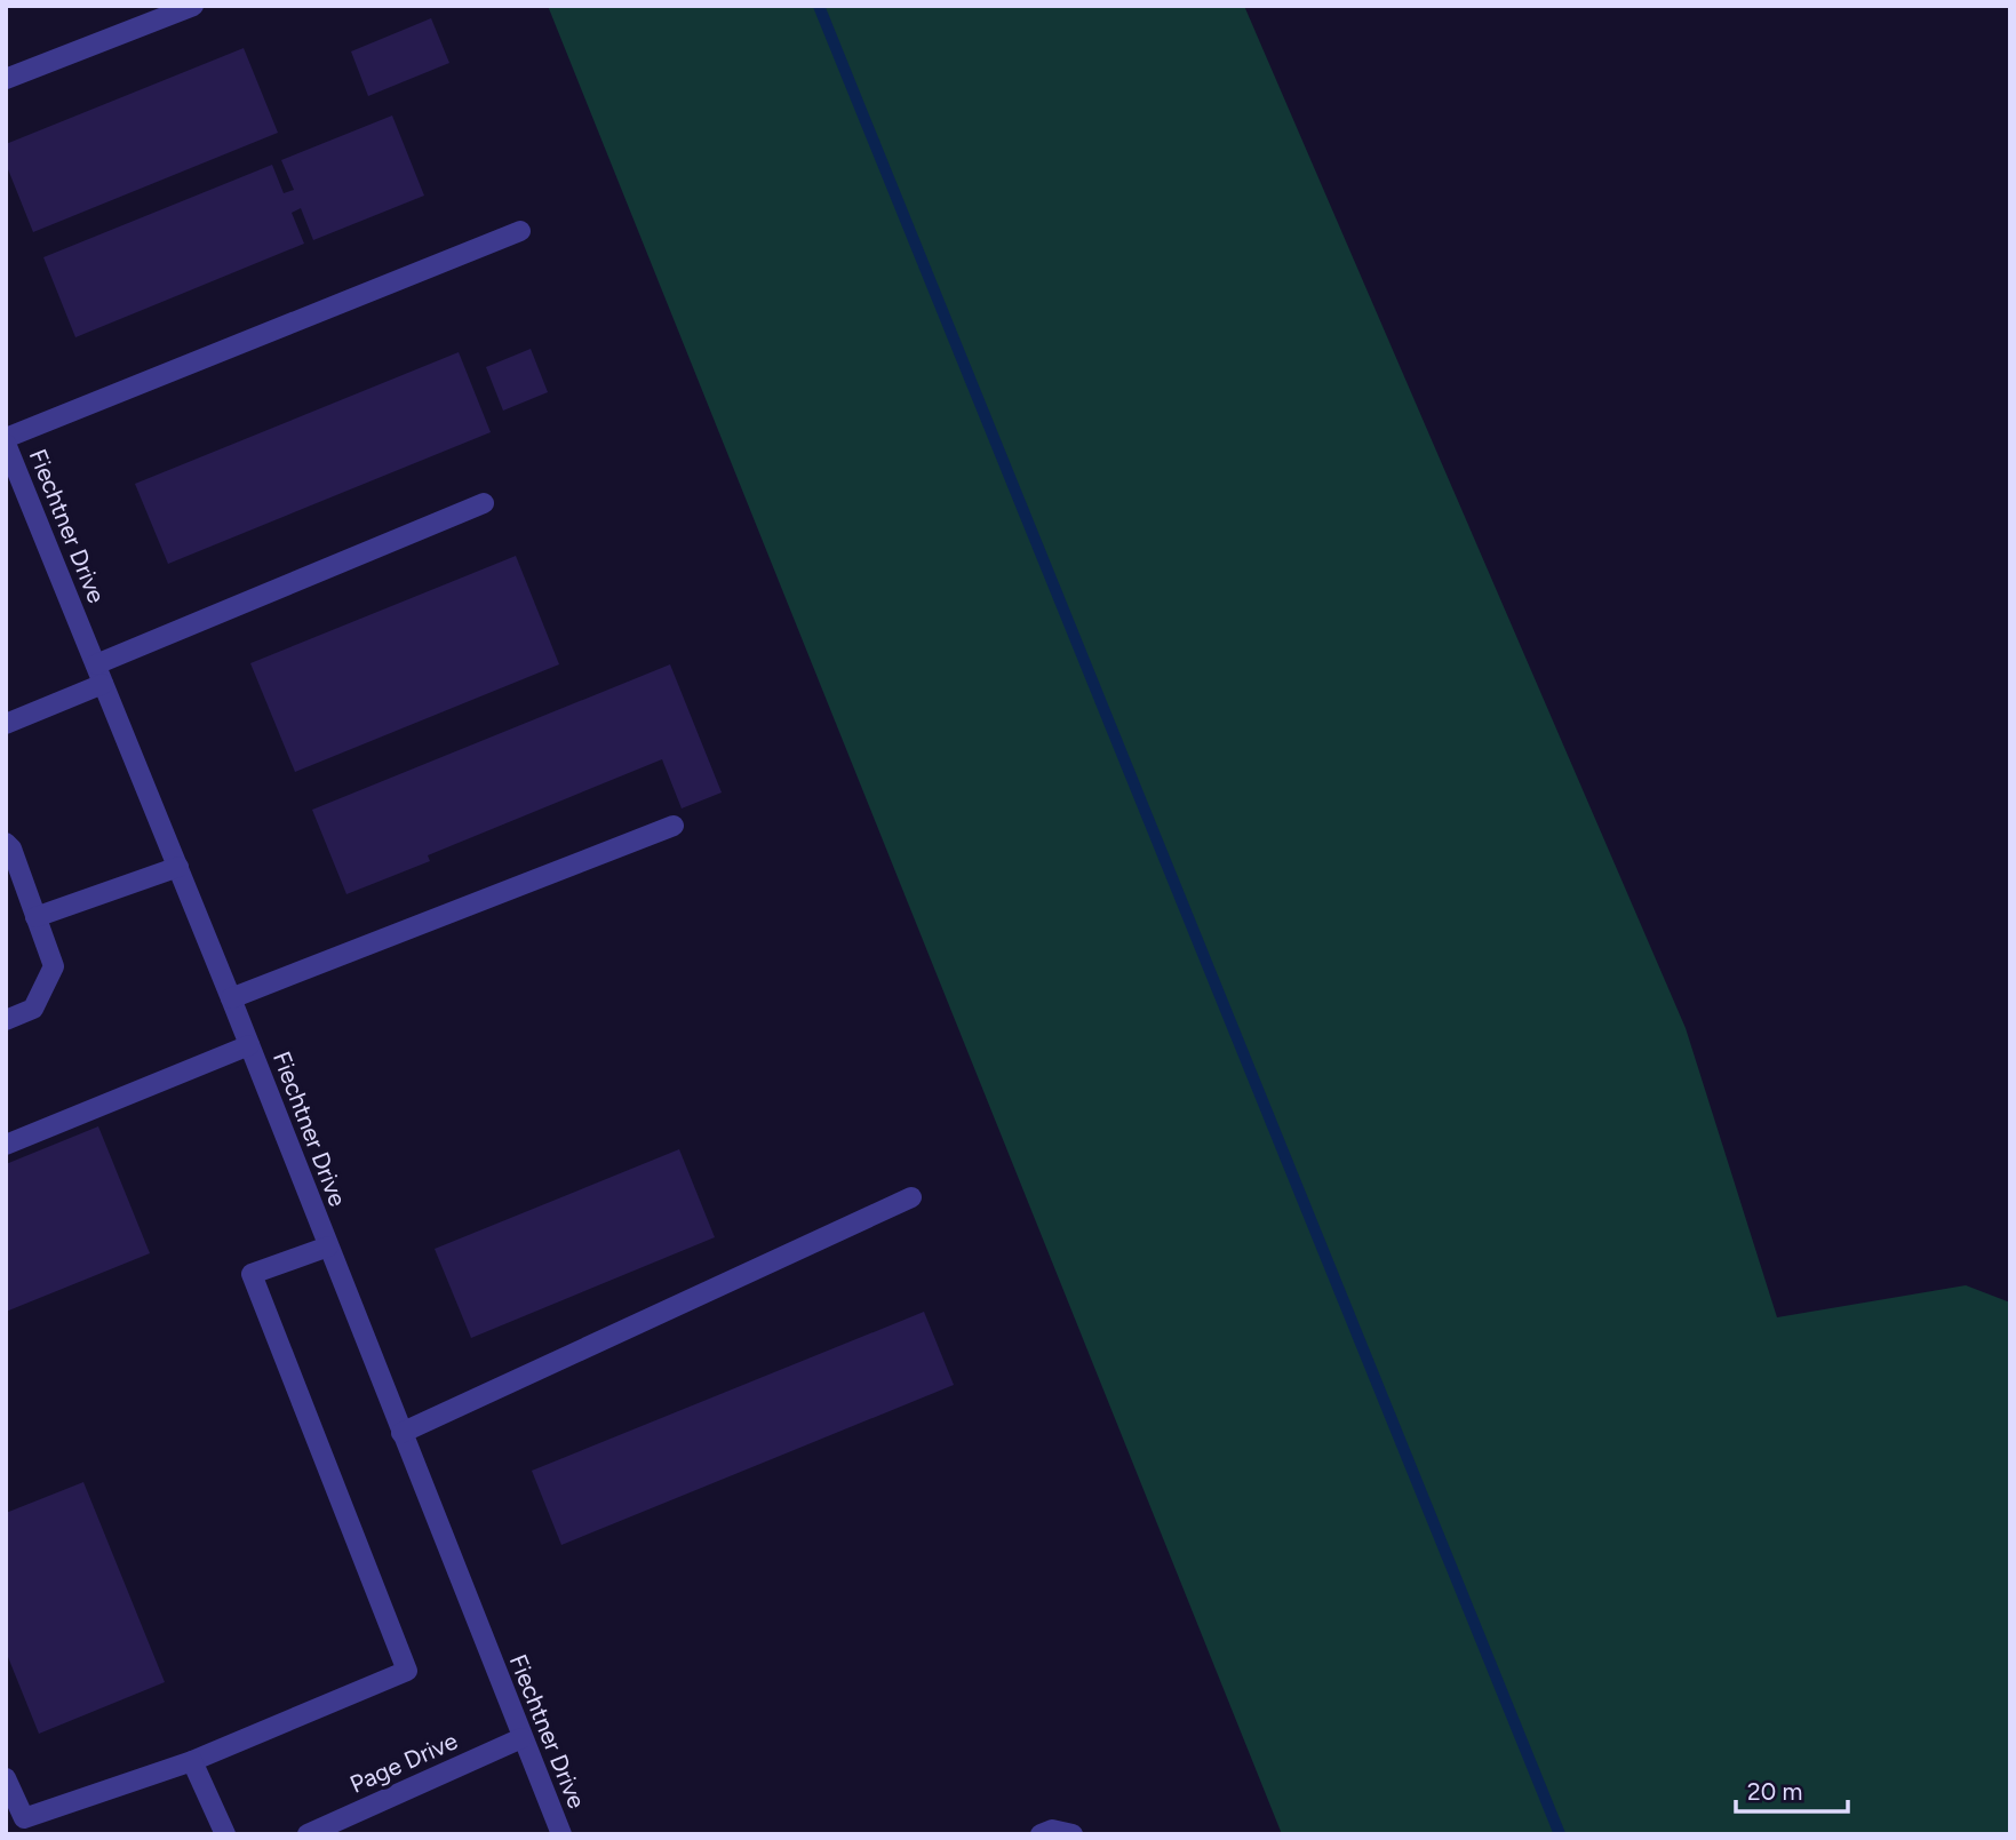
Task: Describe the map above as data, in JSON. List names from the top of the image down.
{
  "streets": {
    "street": ["Fiechtner Drive", "Page Drive"]
  },
  "crossings": [
    ["Fiechtner Drive", "Page Drive"]
  ],
  "scale_bar": "20 m"
}
